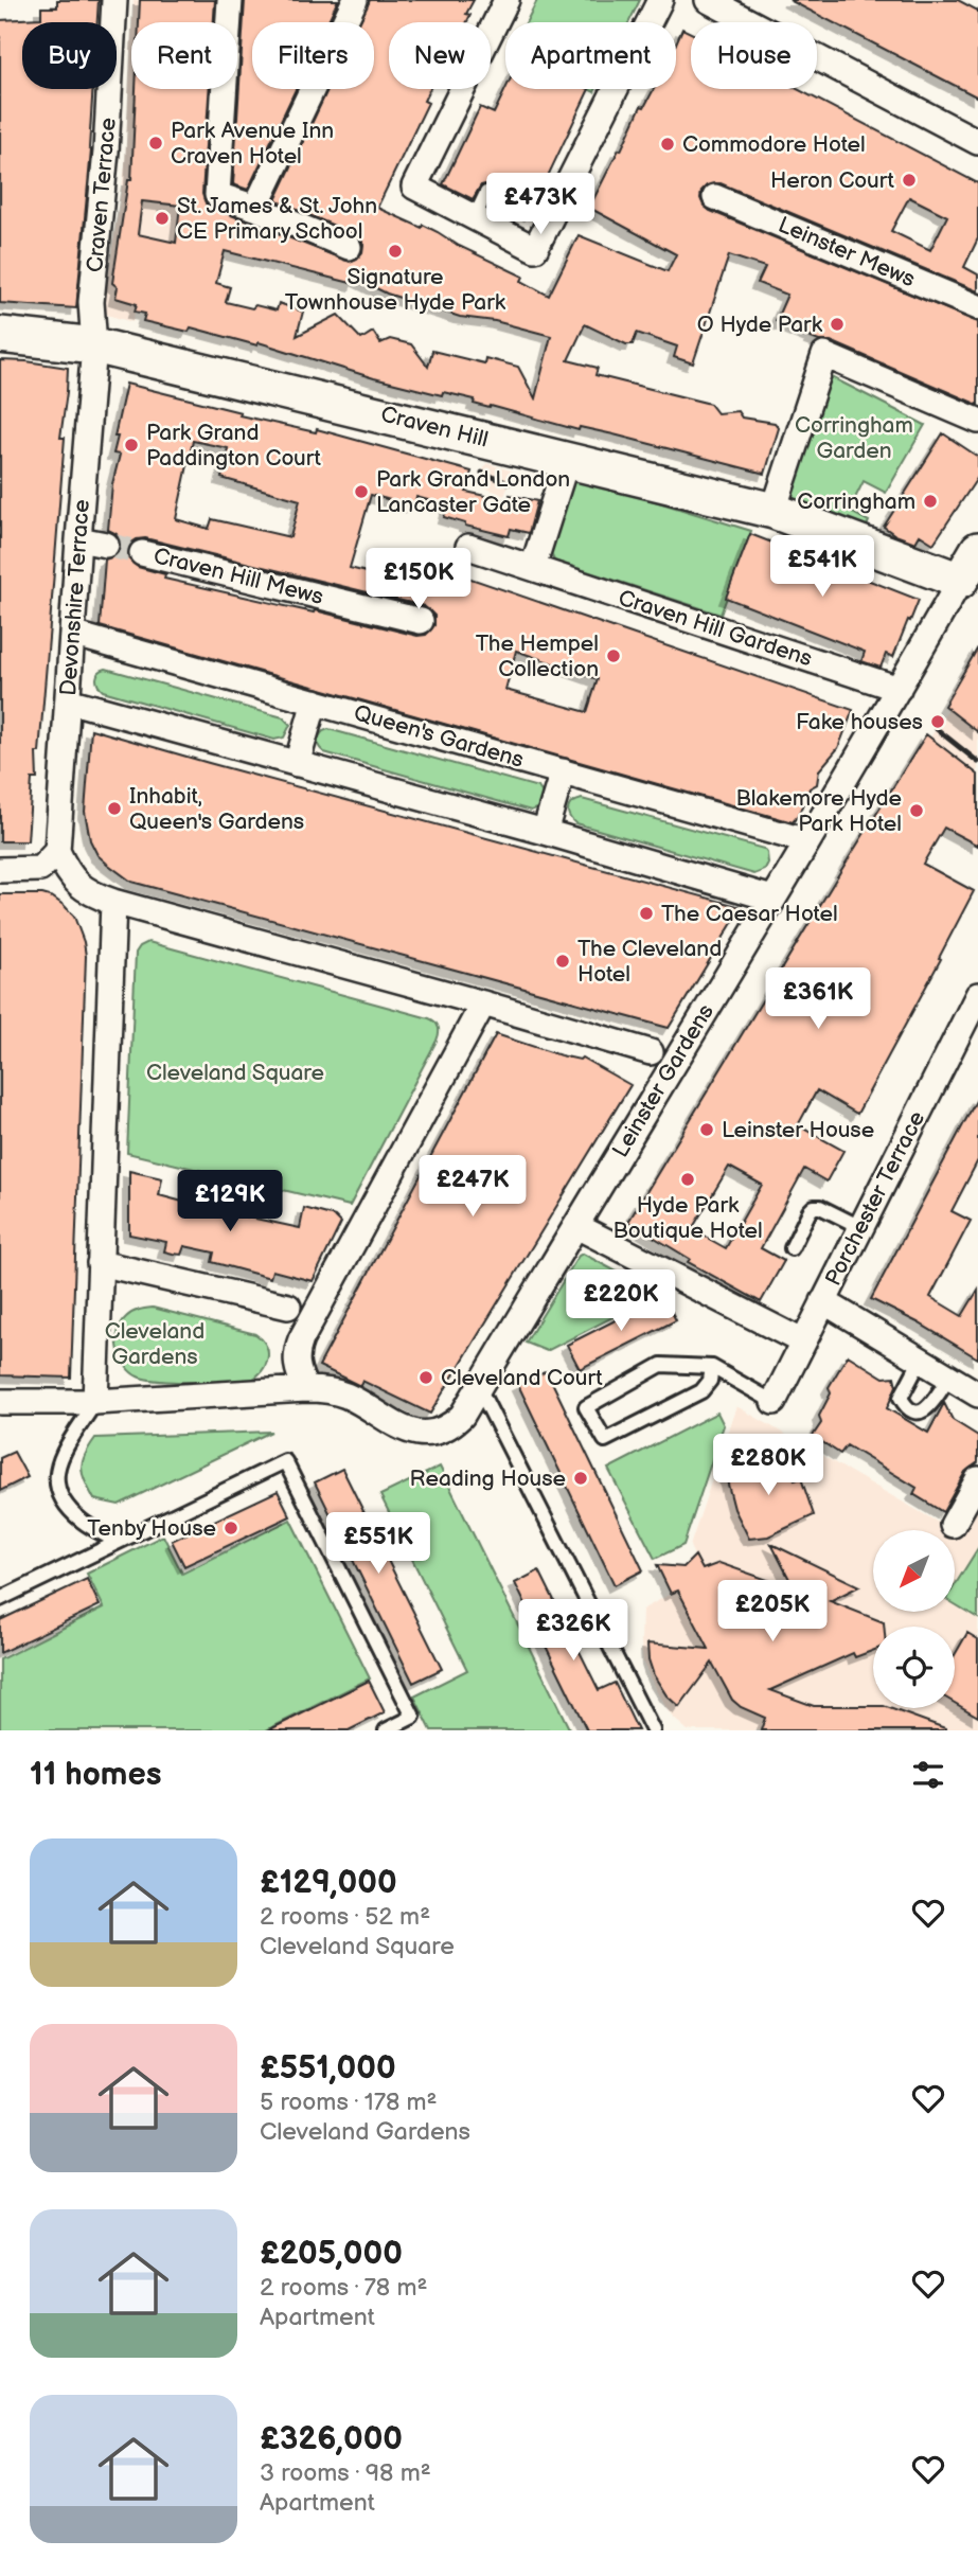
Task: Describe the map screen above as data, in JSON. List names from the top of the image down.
{
  "streets": {
    "main road": ["Craven Hill"],
    "street": [
      "Craven Terrace",
      "Leinster Mews",
      "Craven Hill Mews",
      "Devonshire Terrace",
      "Craven Hill Gardens",
      "Queen's Gardens",
      "Leinster Gardens",
      "Porchester Terrace"
    ]
  },
  "crossings": [
    ["Craven Terrace", "Craven Hill"],
    ["Craven Terrace", "Devonshire Terrace"],
    ["Craven Hill", "Devonshire Terrace"],
    ["Devonshire Terrace", "Queen's Gardens"],
    ["Craven Hill Gardens", "Leinster Gardens"],
    ["Queen's Gardens", "Leinster Gardens"]
  ],
  "parks": ["Corringham Garden", "Cleveland Square", "Cleveland Gardens"],
  "places": [
    "Park Avenue Inn Craven Hotel",
    "Commodore Hotel",
    "Heron Court",
    "St. James & St. John CE Primary School",
    "Signature Townhouse Hyde Park",
    "O Hyde Park",
    "Park Grand Paddington Court",
    "Park Grand London Lancaster Gate",
    "Corringham",
    "The Hempel Collection",
    "Fake houses",
    "Inhabit, Queen's Gardens",
    "Blakemore Hyde Park Hotel",
    "The Caesar Hotel",
    "The Cleveland Hotel",
    "Leinster House",
    "Hyde Park Boutique Hotel",
    "Cleveland Court",
    "Reading House",
    "Tenby House"
  ],
  "north": "bottom left",
  "page": {
    "chip": [
      "Buy",
      "Rent",
      "Filters",
      "New",
      "Apartment",
      "House"
    ],
    "price": [
      "£473K",
      "£541K",
      "£150K",
      "£361K",
      "£247K",
      "£129K",
      "£220K",
      "£280K",
      "£551K",
      "£205K",
      "£326K"
    ],
    "heading": "11 homes",
    "list": [
      {
        "name": "£129,000",
        "note": "2 rooms · 52 m² · Cleveland Square"
      },
      {
        "name": "£551,000",
        "note": "5 rooms · 178 m² · Cleveland Gardens"
      },
      {
        "name": "£205,000",
        "note": "2 rooms · 78 m² · Apartment"
      },
      {
        "name": "£326,000",
        "note": "3 rooms · 98 m² · Apartment"
      }
    ]
  }
}
